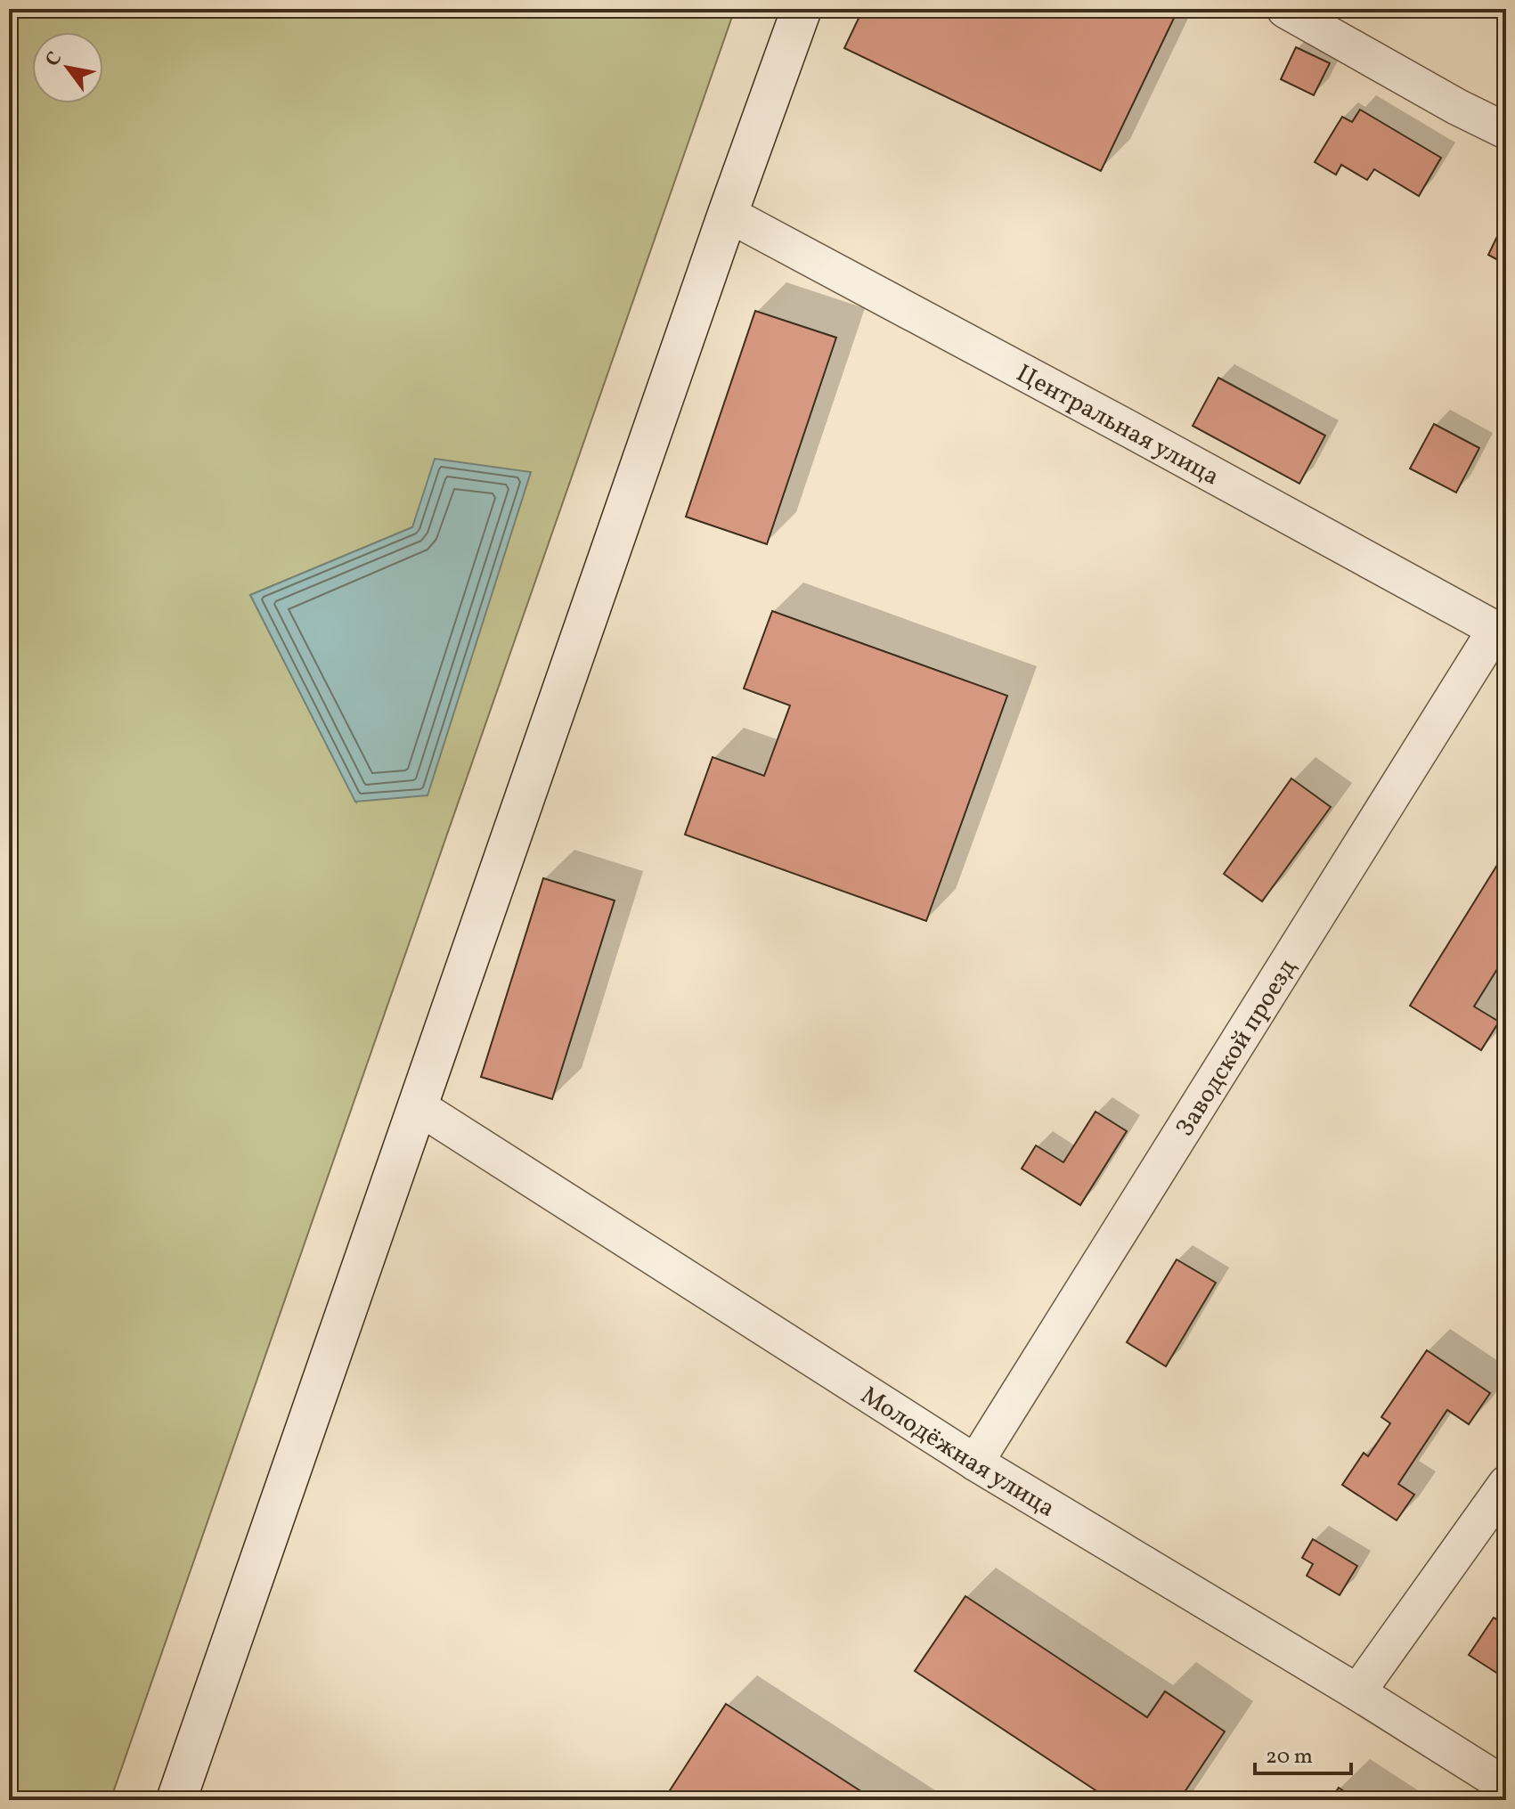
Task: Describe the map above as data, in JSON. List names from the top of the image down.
{
  "streets": {
    "street": ["Центральная улица", "Заводской проезд", "Молодёжная улица"]
  },
  "crossings": [
    ["Центральная улица", "Заводской проезд"],
    ["Заводской проезд", "Молодёжная улица"]
  ],
  "scale_bar": "20 m",
  "north": "top left"
}
